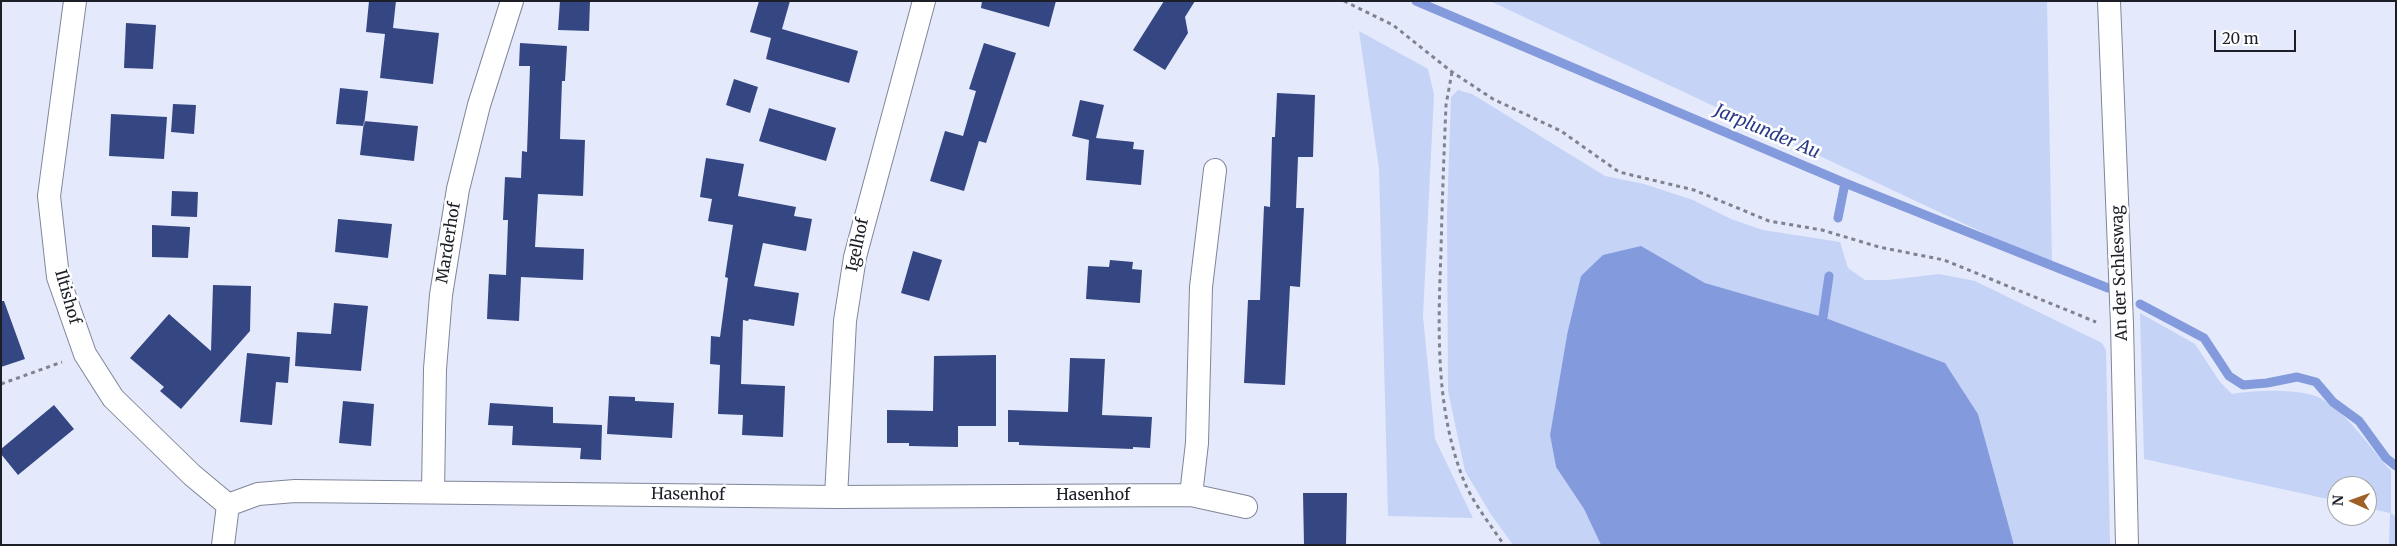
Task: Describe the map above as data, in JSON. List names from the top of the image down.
{
  "streets": {
    "street": [
      "Marderhof",
      "Igelhof",
      "An der Schleswag",
      "Iltishof",
      "Hasenhof"
    ]
  },
  "crossings": [
    ["Marderhof", "Hasenhof"],
    ["Igelhof", "Hasenhof"],
    ["Iltishof", "Hasenhof"]
  ],
  "water": ["Jarplunder Au"],
  "scale_bar": "20 m",
  "north": "left"
}
